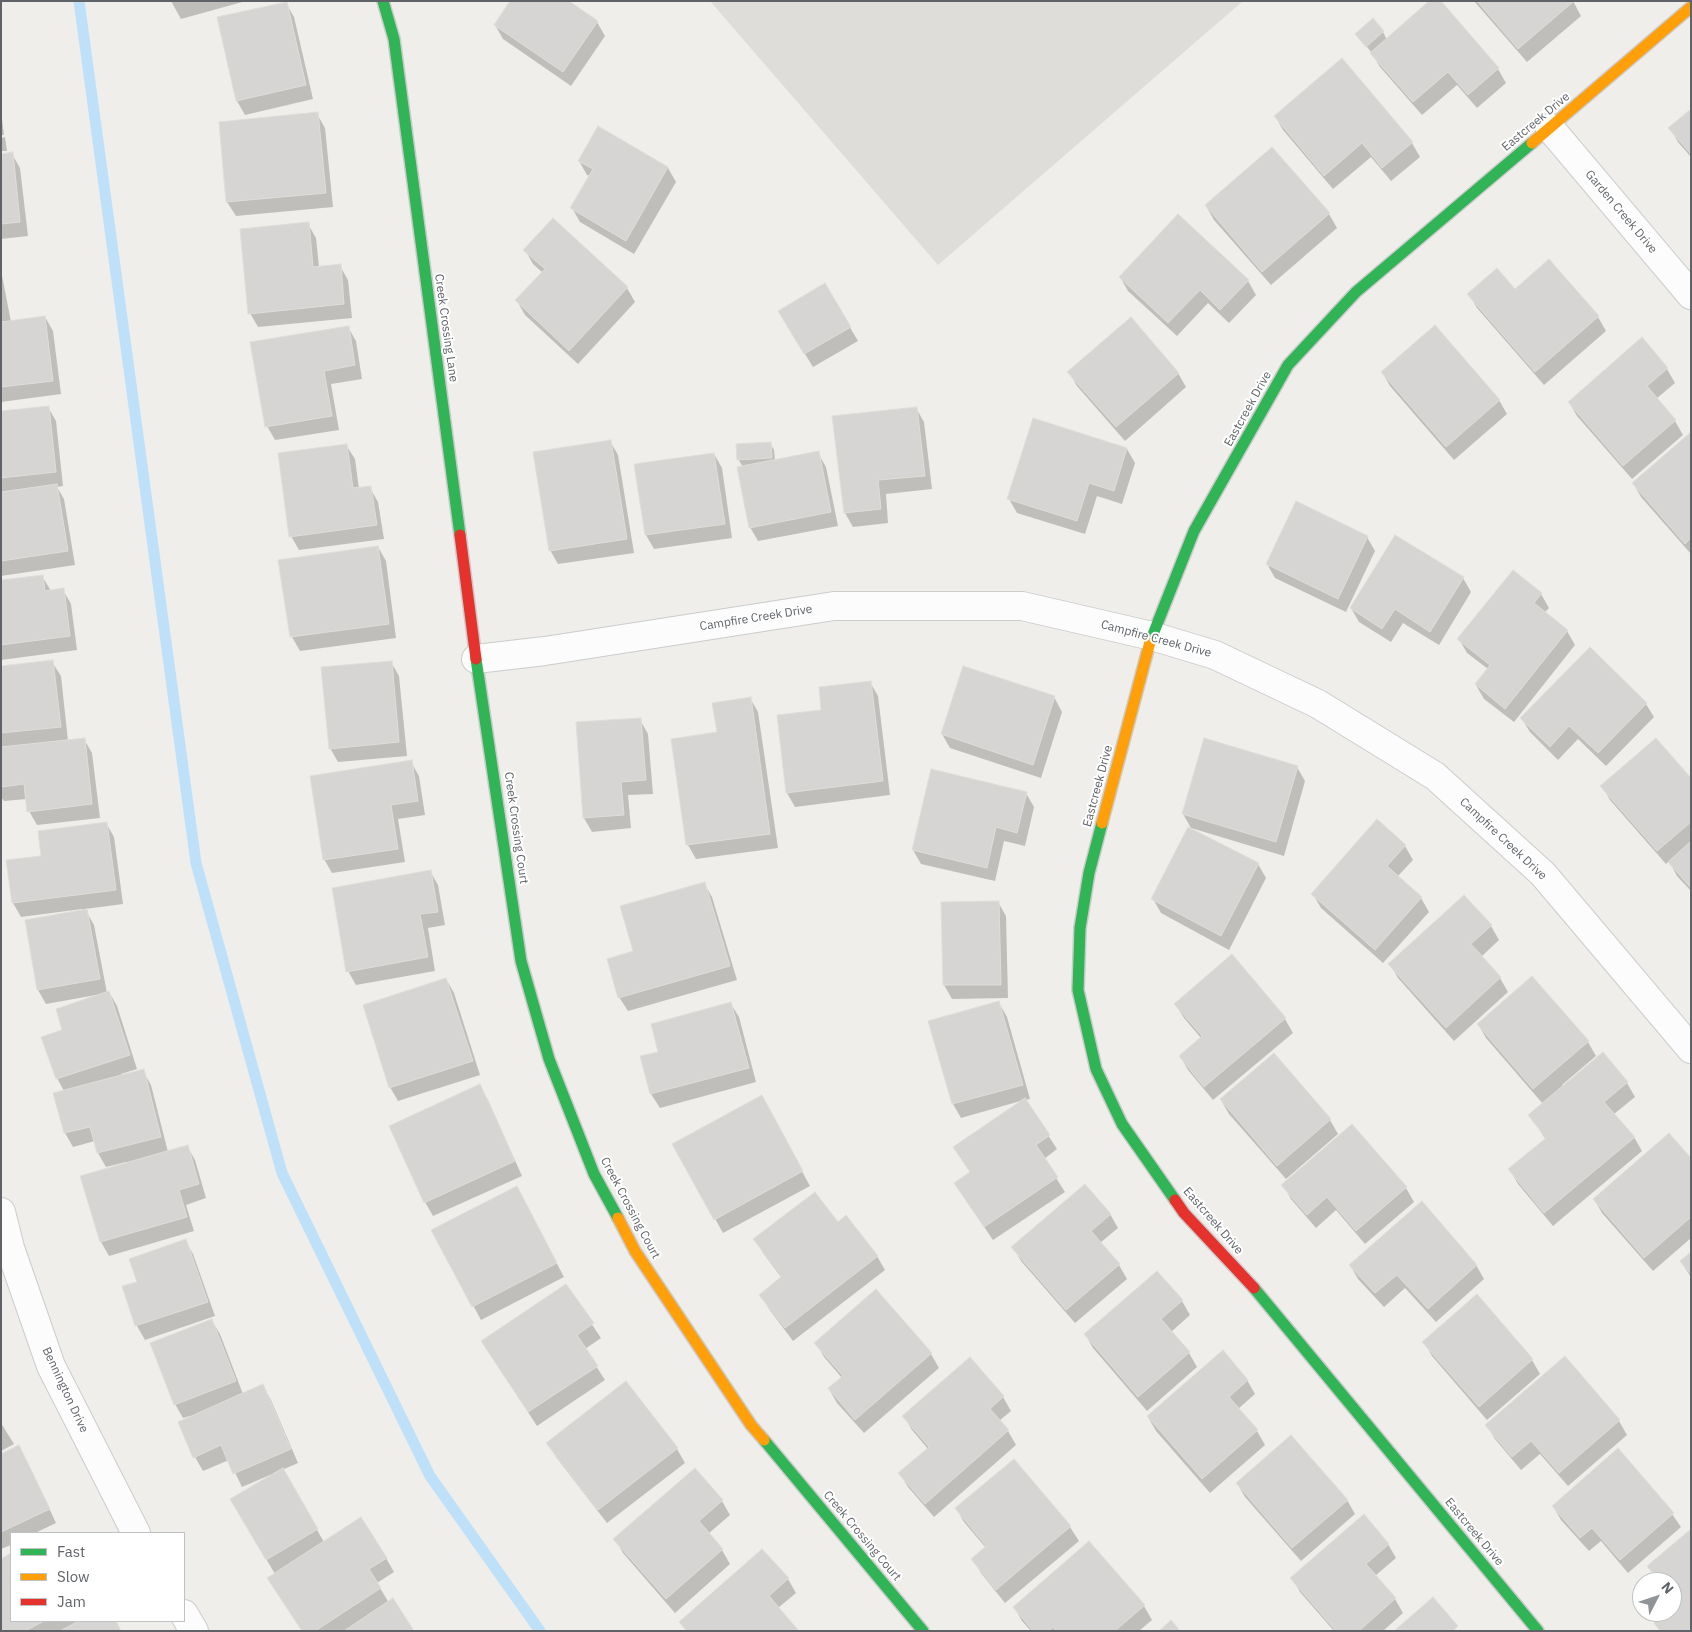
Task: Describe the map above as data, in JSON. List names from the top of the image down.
{
  "streets": {
    "street": [
      "Eastcreek Drive",
      "Garden Creek Drive",
      "Creek Crossing Lane",
      "Campfire Creek Drive",
      "Creek Crossing Court",
      "Bennington Drive"
    ]
  },
  "crossings": [
    ["Eastcreek Drive", "Garden Creek Drive"],
    ["Eastcreek Drive", "Campfire Creek Drive"],
    ["Creek Crossing Lane", "Campfire Creek Drive"],
    ["Creek Crossing Lane", "Creek Crossing Court"],
    ["Campfire Creek Drive", "Creek Crossing Court"]
  ],
  "legend": ["Fast", "Slow", "Jam"],
  "north": "top right"
}
